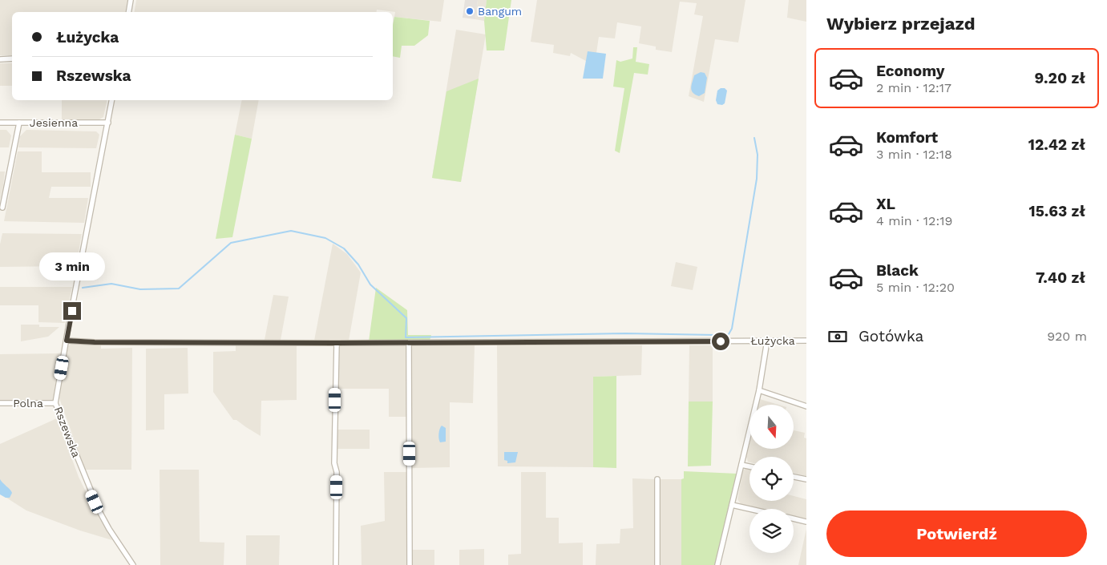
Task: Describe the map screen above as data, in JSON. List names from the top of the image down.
{
  "streets": {
    "street": [
      "Jesienna",
      "Łużycka",
      "Polna",
      "Rszewska"
    ]
  },
  "crossings": [
    ["Jesienna", "Rszewska"],
    ["Łużycka", "Rszewska"],
    ["Polna", "Rszewska"]
  ],
  "places": ["Bangum"],
  "north": "bottom",
  "page": {
    "heading": "Wybierz przejazd",
    "banner": ["Łużycka", "Rszewska"],
    "list": [
      {
        "name": "Economy",
        "note": "2 min · 12:17",
        "value": "9.20 zł"
      },
      {
        "name": "Komfort",
        "note": "3 min · 12:18",
        "value": "12.42 zł"
      },
      {
        "name": "XL",
        "note": "4 min · 12:19",
        "value": "15.63 zł"
      },
      {
        "name": "Black",
        "note": "5 min · 12:20",
        "value": "7.40 zł"
      }
    ],
    "bubble": "3 min",
    "pay": ["Gotówka", "920 m"],
    "buttons": "Potwierdź"
  }
}
